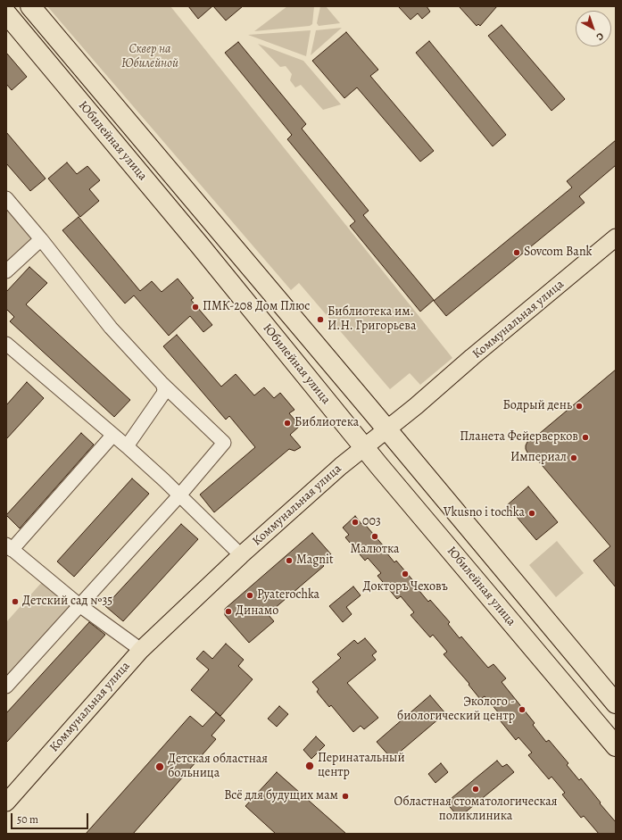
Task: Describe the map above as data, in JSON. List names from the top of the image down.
{
  "streets": {
    "highway": ["Юбилейная улица"],
    "main road": ["Коммунальная улица"]
  },
  "crossings": [
    ["Юбилейная улица", "Коммунальная улица"]
  ],
  "parks": ["Сквер на Юбилейной"],
  "places": [
    "Sovcom Bank",
    "ПМК-208 Дом Плюс",
    "Библиотека им. И.Н. Григорьева",
    "Бодрый день",
    "Библиотека",
    "Планета Фейерверков",
    "Империал",
    "Vkusno i tochka",
    "003",
    "Малютка",
    "Magnit",
    "Докторъ Чеховъ",
    "Pyaterochka",
    "Детский сад №35",
    "Динамо",
    "Эколого - биологический центр",
    "Перинатальный центр",
    "Детская областная больница",
    "Областная стоматологическая поликлиника",
    "Всё для будущих мам"
  ],
  "scale_bar": "50 m",
  "north": "bottom right"
}
